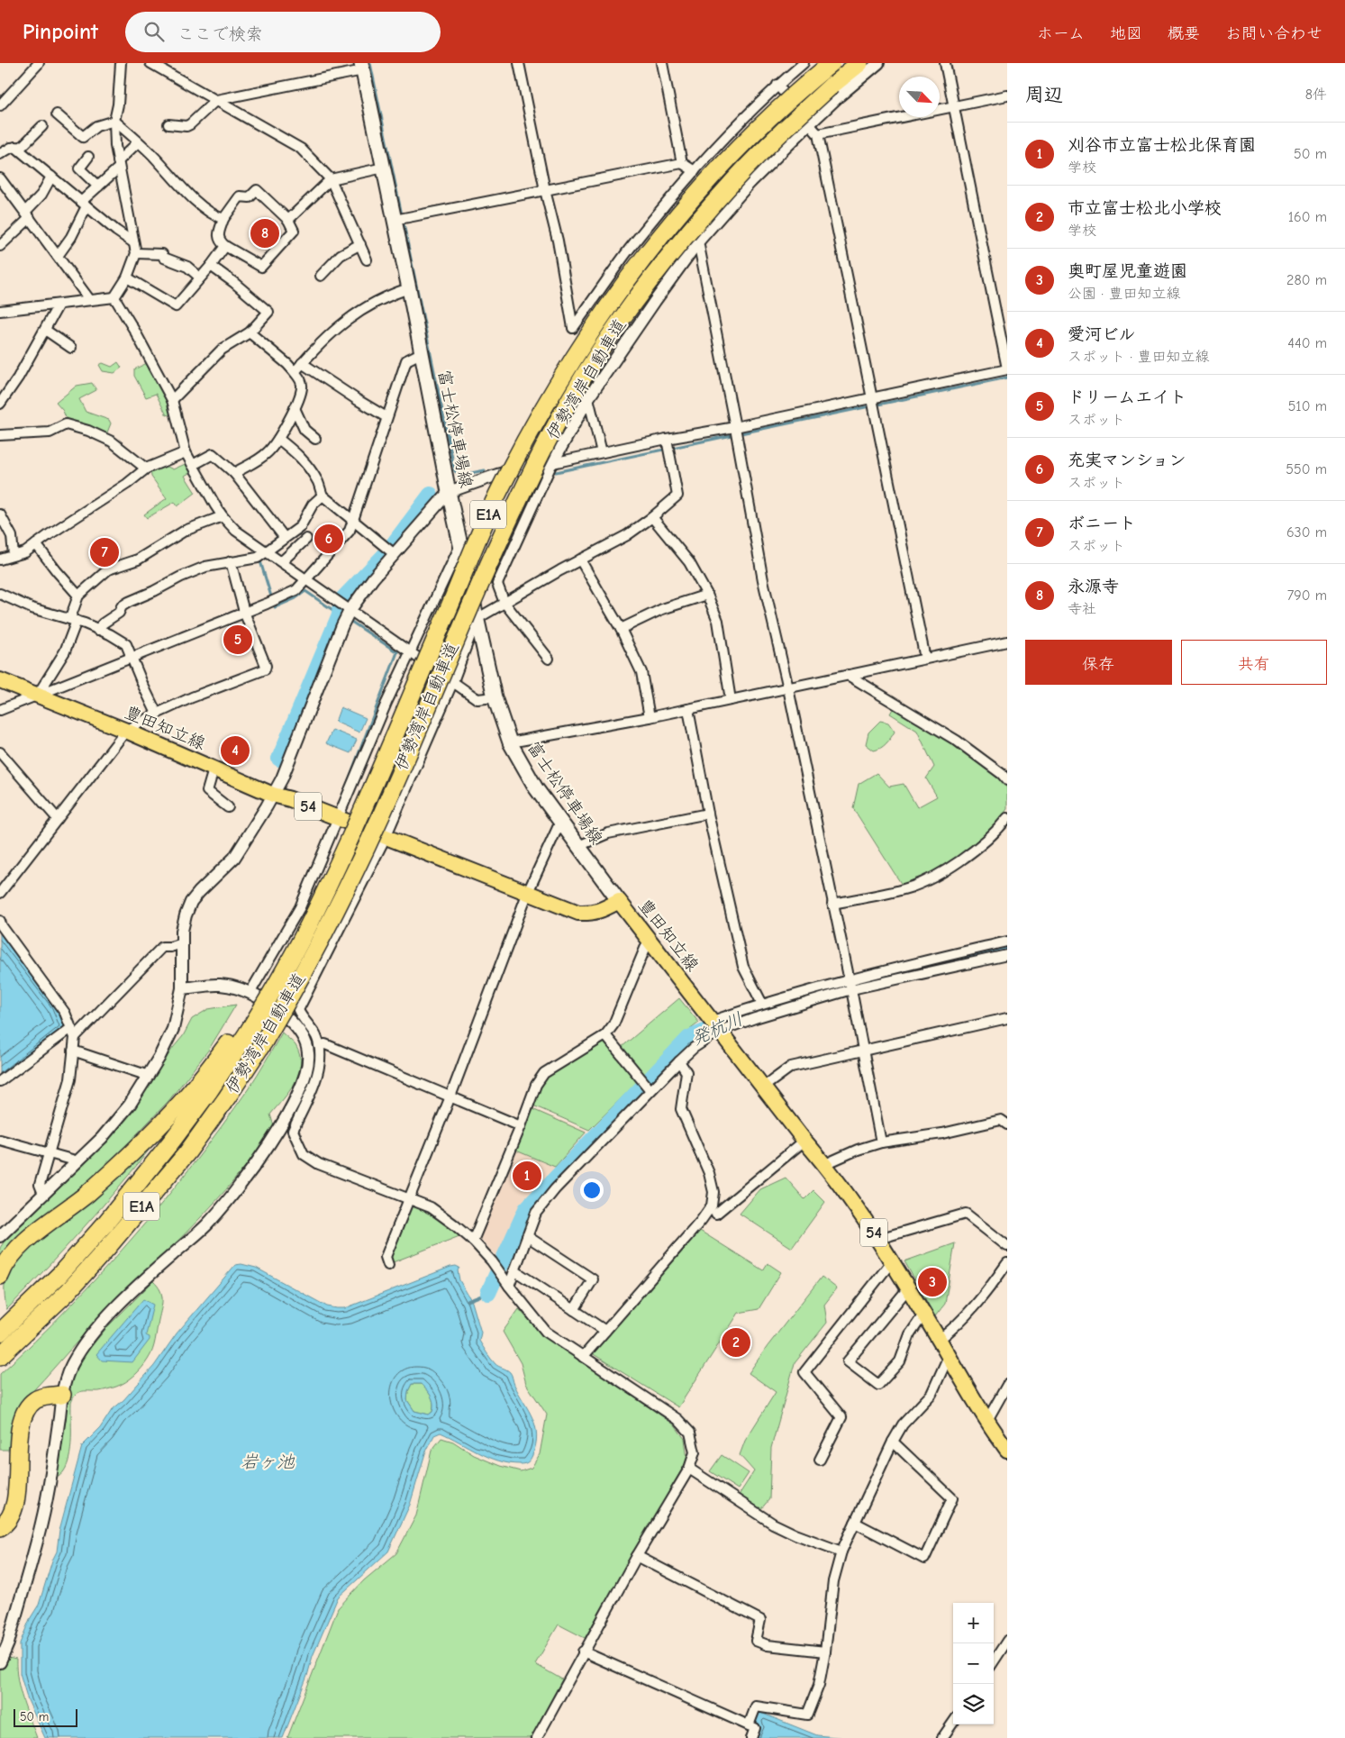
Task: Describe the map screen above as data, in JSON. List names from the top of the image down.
{
  "streets": {
    "highway": ["伊勢湾岸自動車道", "E1A"],
    "main road": ["富士松停車場線", "豊田知立線", "54"]
  },
  "crossings": [
    ["富士松停車場線", "豊田知立線"]
  ],
  "water": ["発杭川", "岩ヶ池"],
  "scale_bar": "50 m",
  "north": "bottom right",
  "page": {
    "header": "Pinpoint",
    "search": "ここで検索",
    "nav": [
      "ホーム",
      "地図",
      "概要",
      "お問い合わせ"
    ],
    "heading": ["周辺", "8件"],
    "list": [
      {
        "mark": "1",
        "name": "刈谷市立富士松北保育園",
        "note": "学校",
        "value": "50 m"
      },
      {
        "mark": "2",
        "name": "市立富士松北小学校",
        "note": "学校",
        "value": "160 m"
      },
      {
        "mark": "3",
        "name": "奥町屋児童遊園",
        "note": "公園 · 豊田知立線",
        "value": "280 m"
      },
      {
        "mark": "4",
        "name": "愛河ビル",
        "note": "スポット · 豊田知立線",
        "value": "440 m"
      },
      {
        "mark": "5",
        "name": "ドリームエイト",
        "note": "スポット",
        "value": "510 m"
      },
      {
        "mark": "6",
        "name": "充実マンション",
        "note": "スポット",
        "value": "550 m"
      },
      {
        "mark": "7",
        "name": "ボニート",
        "note": "スポット",
        "value": "630 m"
      },
      {
        "mark": "8",
        "name": "永源寺",
        "note": "寺社",
        "value": "790 m"
      }
    ],
    "pins": [
      "8",
      "6",
      "7",
      "5",
      "4",
      "1",
      "3",
      "2"
    ],
    "buttons": ["保存", "共有"],
    "map_buttons": ["+", "−"],
    "scale": "50 m"
  }
}
